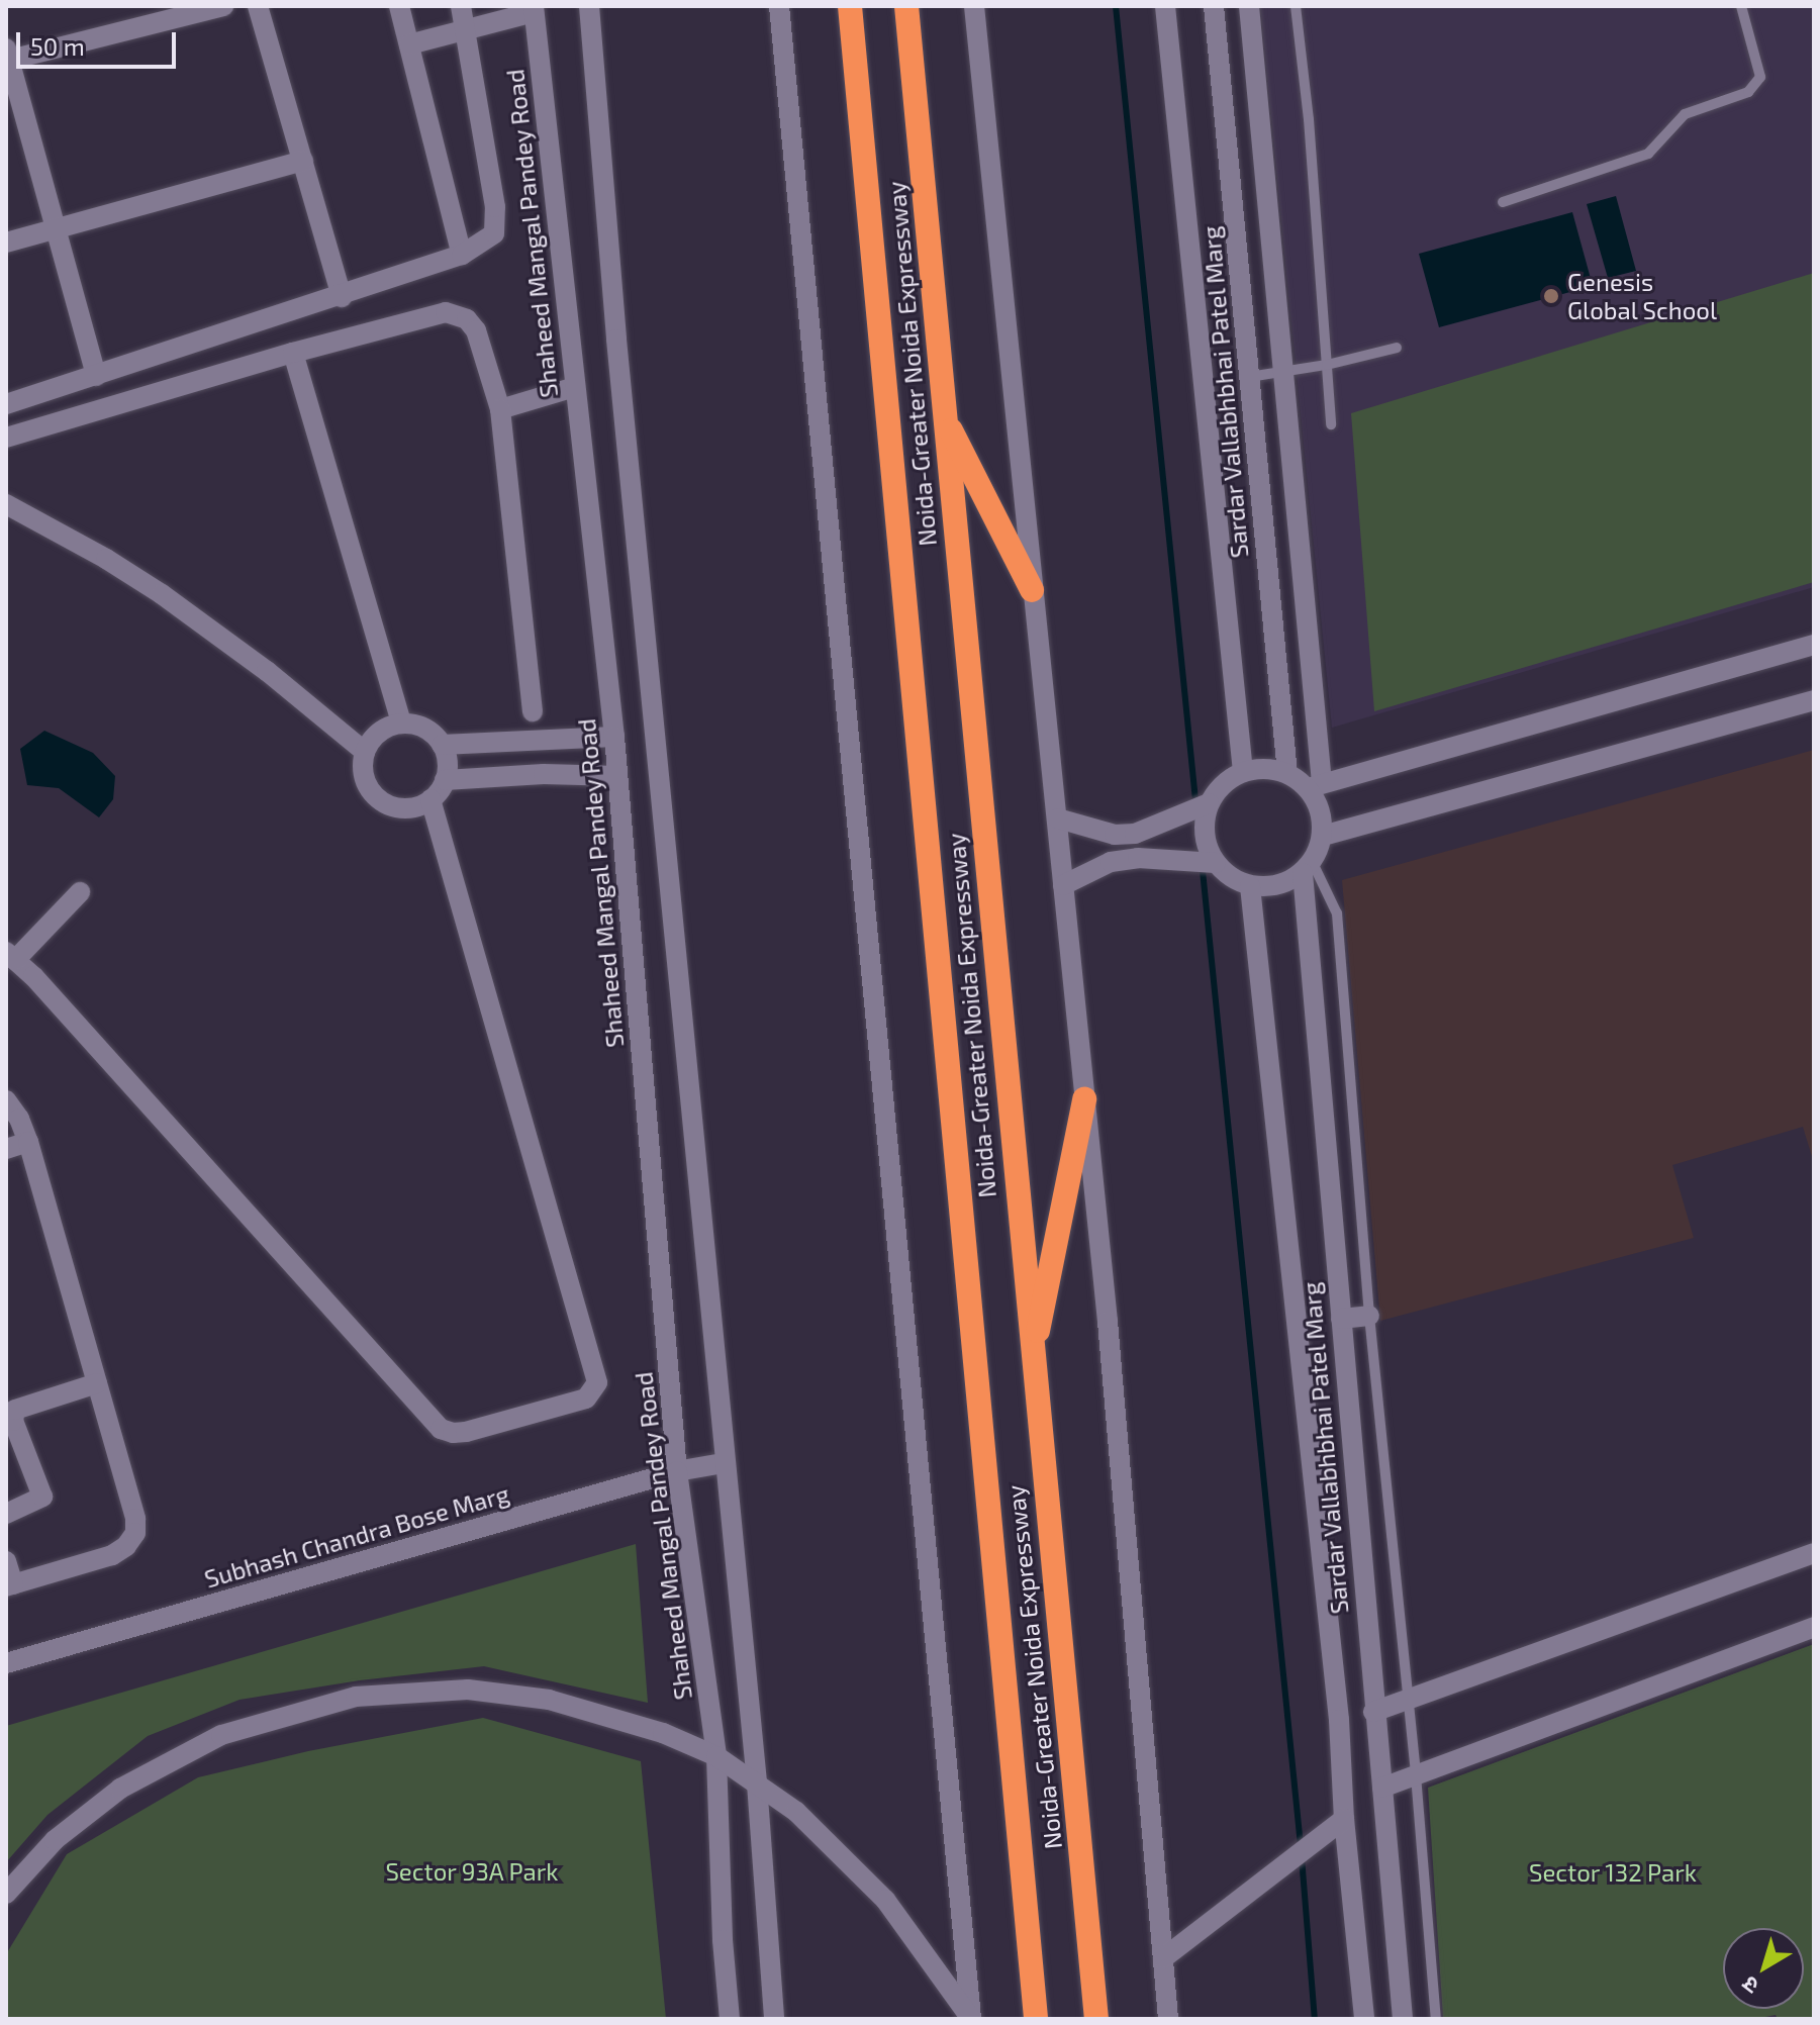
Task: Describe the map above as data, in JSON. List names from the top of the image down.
{
  "streets": {
    "highway": ["Noida-Greater Noida Expressway"],
    "street": ["Shaheed Mangal Pandey Road", "Sardar Vallabhbhai Patel Marg", "Subhash Chandra Bose Marg"]
  },
  "crossings": [
    ["Shaheed Mangal Pandey Road", "Subhash Chandra Bose Marg"]
  ],
  "parks": ["Sector 93A Park", "Sector 132 Park"],
  "places": ["Genesis Global School"],
  "scale_bar": "50 m",
  "north": "bottom left"
}
